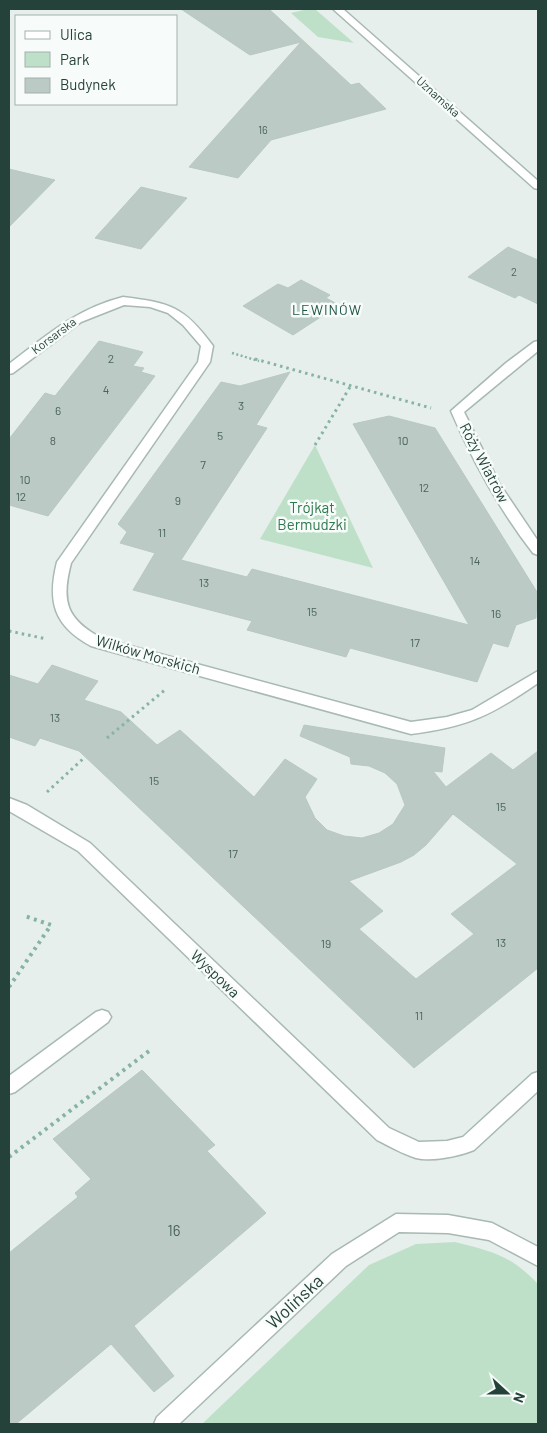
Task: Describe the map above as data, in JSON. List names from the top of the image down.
{
  "streets": {
    "street": [
      "Uznamska",
      "Korsarska",
      "Róży Wiatrów",
      "Wilków Morskich",
      "Wyspowa",
      "Wolińska"
    ]
  },
  "crossings": [
    ["Korsarska", "Wilków Morskich"]
  ],
  "districts": ["LEWINÓW"],
  "parks": ["Trójkąt Bermudzki"],
  "house_numbers": [
    "16",
    "2",
    "2",
    "4",
    "3",
    "6",
    "5",
    "8",
    "10",
    "7",
    "10",
    "12",
    "12",
    "9",
    "11",
    "14",
    "13",
    "15",
    "16",
    "17",
    "13",
    "15",
    "15",
    "17",
    "13",
    "19",
    "11",
    "16"
  ],
  "legend": ["Ulica", "Park", "Budynek"],
  "north": "right"
}
